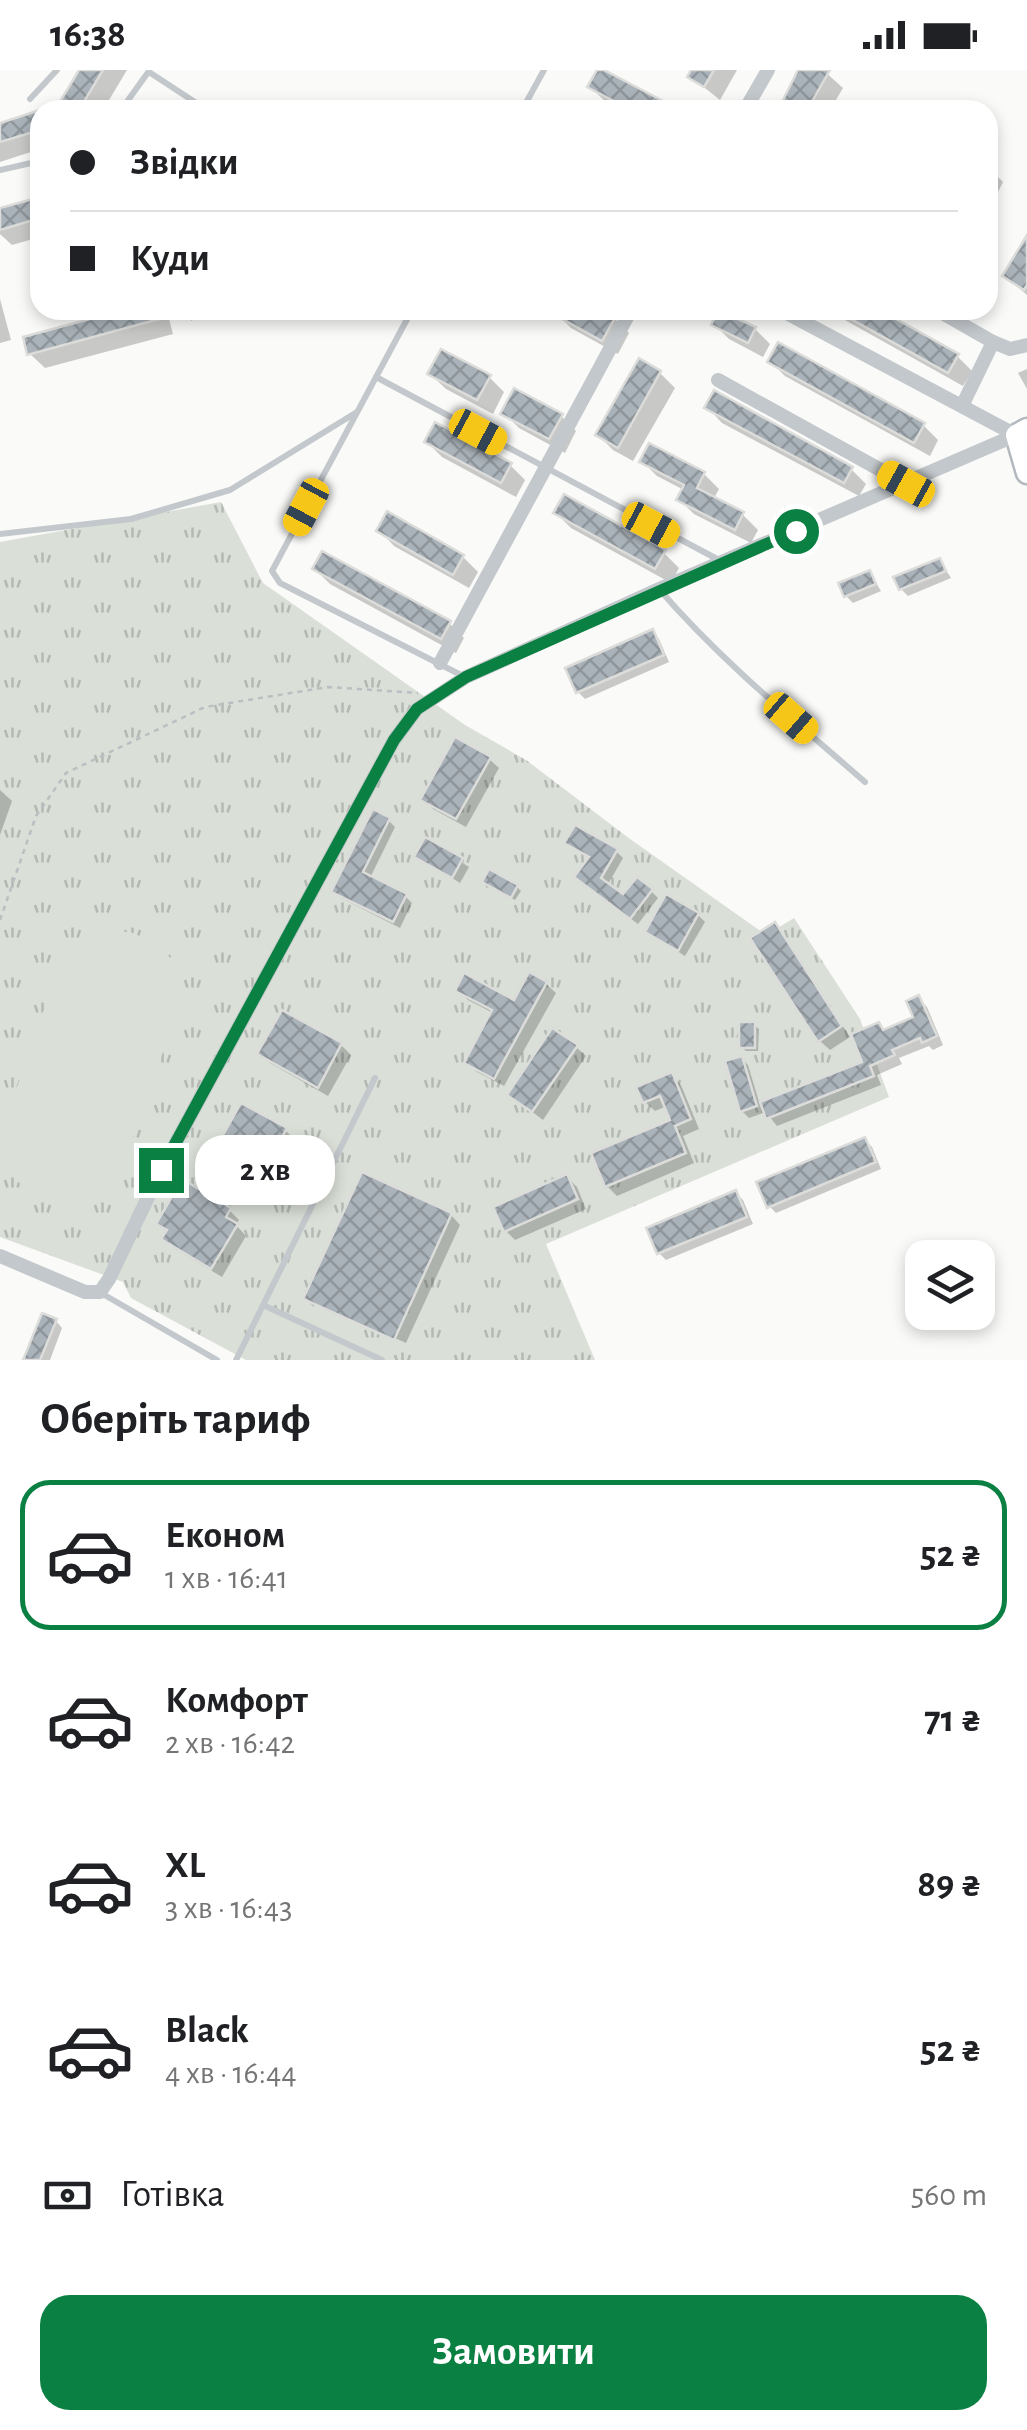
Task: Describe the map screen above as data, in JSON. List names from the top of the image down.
{
  "page": {
    "status": "16:38",
    "banner": ["Звідки", "Куди"],
    "bubble": "2 хв",
    "heading": "Оберіть тариф",
    "list": [
      {
        "name": "Економ",
        "note": "1 хв · 16:41",
        "value": "52 ₴"
      },
      {
        "name": "Комфорт",
        "note": "2 хв · 16:42",
        "value": "71 ₴"
      },
      {
        "name": "XL",
        "note": "3 хв · 16:43",
        "value": "89 ₴"
      },
      {
        "name": "Black",
        "note": "4 хв · 16:44",
        "value": "52 ₴"
      }
    ],
    "pay": ["Готівка", "560 m"],
    "buttons": "Замовити"
  }
}
